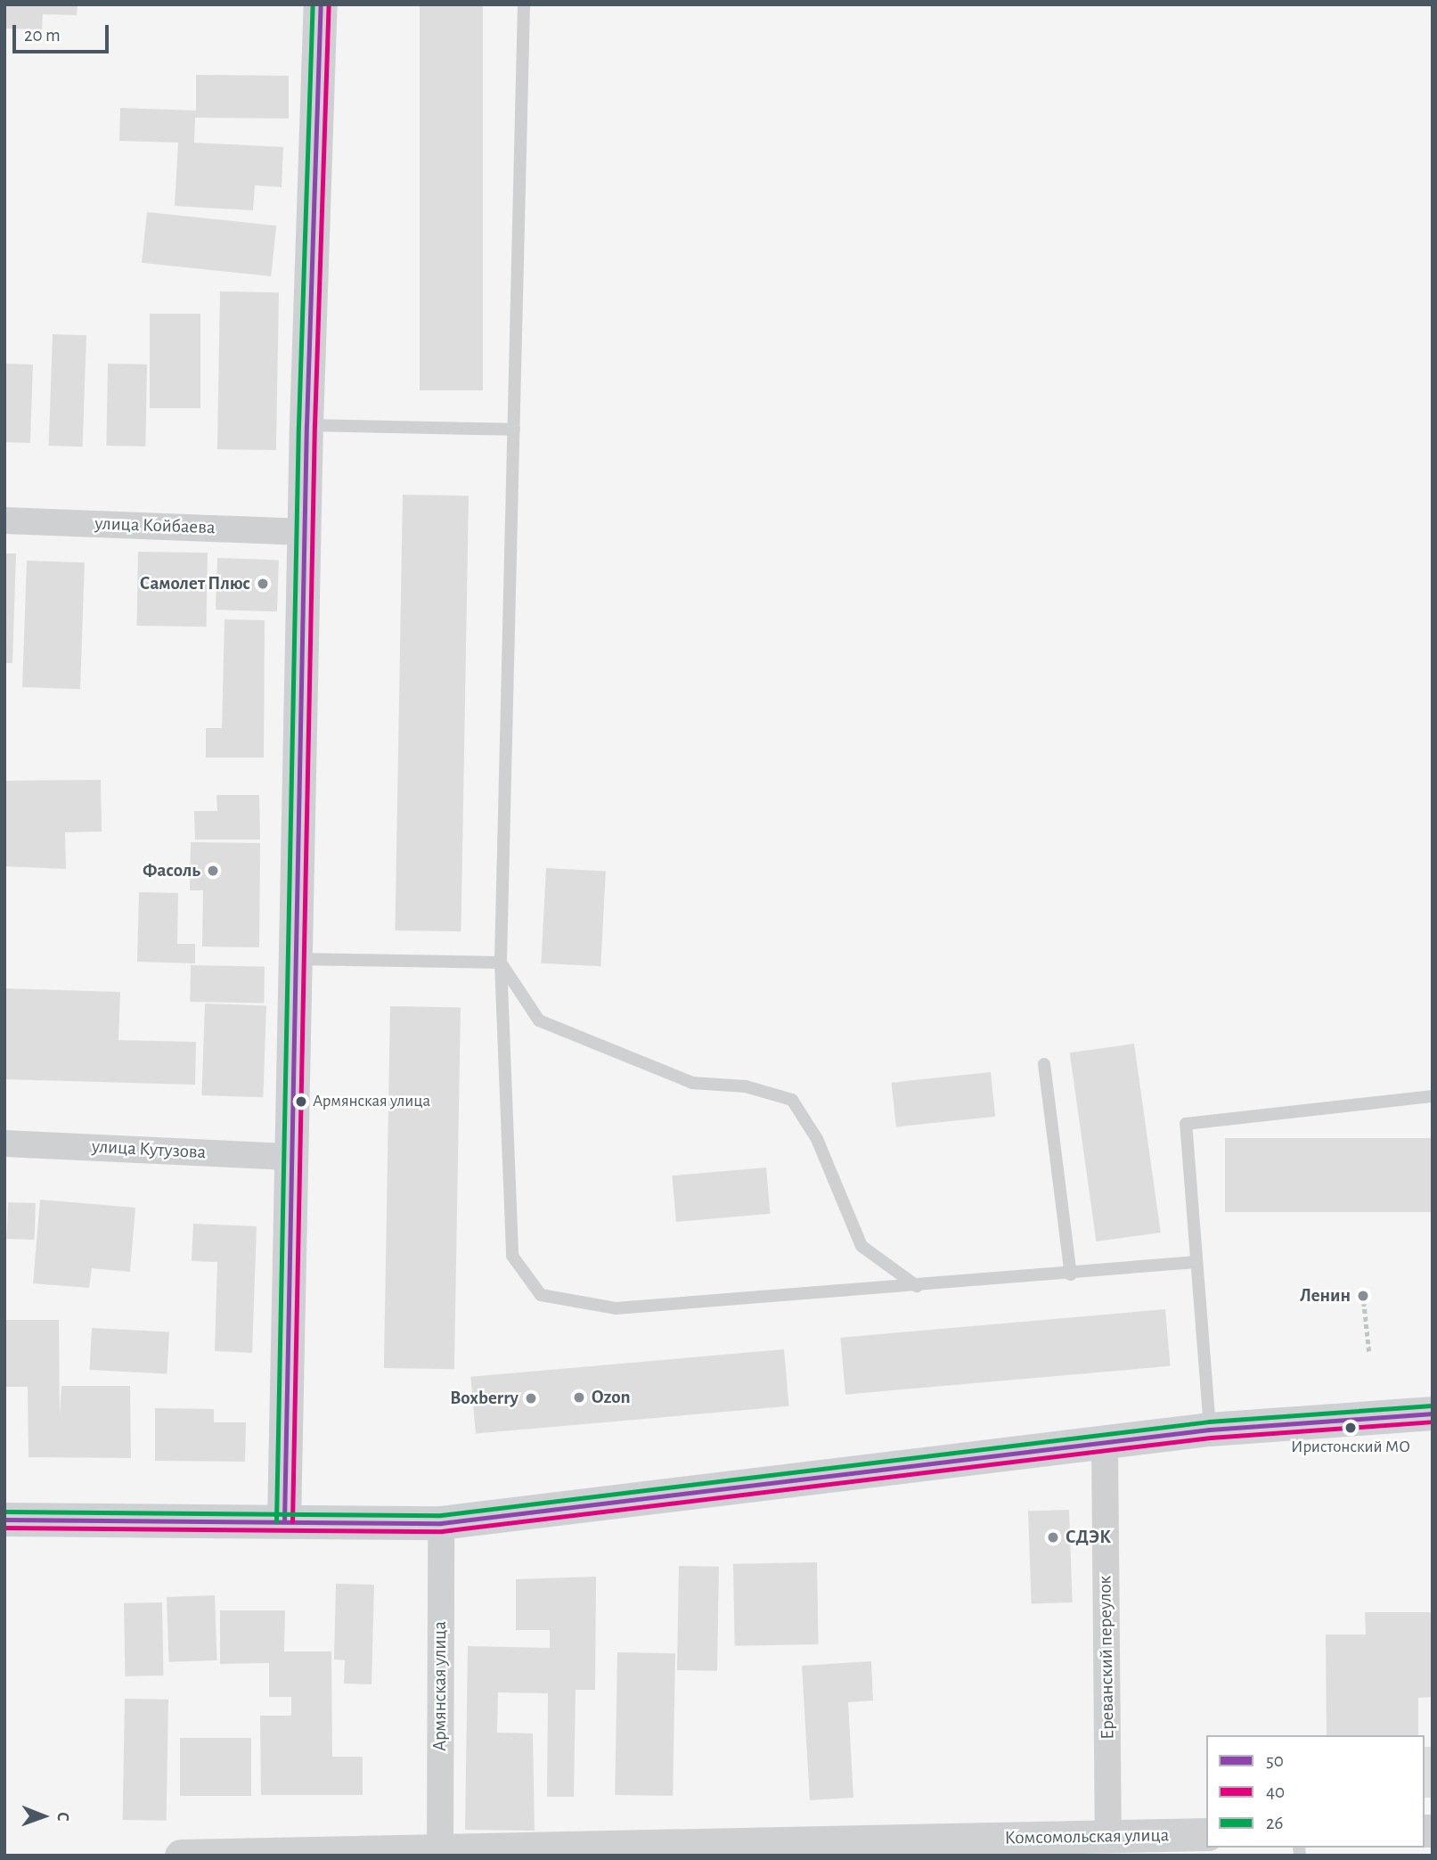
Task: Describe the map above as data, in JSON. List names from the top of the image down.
{
  "streets": {
    "street": [
      "улица Койбаева",
      "улица Кутузова",
      "Ереванский переулок",
      "Армянская улица",
      "Комсомольская улица"
    ]
  },
  "crossings": [
    ["Ереванский переулок", "Комсомольская улица"],
    ["Армянская улица", "Комсомольская улица"]
  ],
  "places": [
    "Самолет Плюс",
    "Фасоль",
    "Армянская улица",
    "Ленин",
    "Ozon",
    "Boxberry",
    "Иристонский МО",
    "СДЭК"
  ],
  "lines": ["transit line 50", "transit line 40", "transit line 26"],
  "legend": ["50", "40", "26"],
  "scale_bar": "20 m",
  "north": "right"
}
